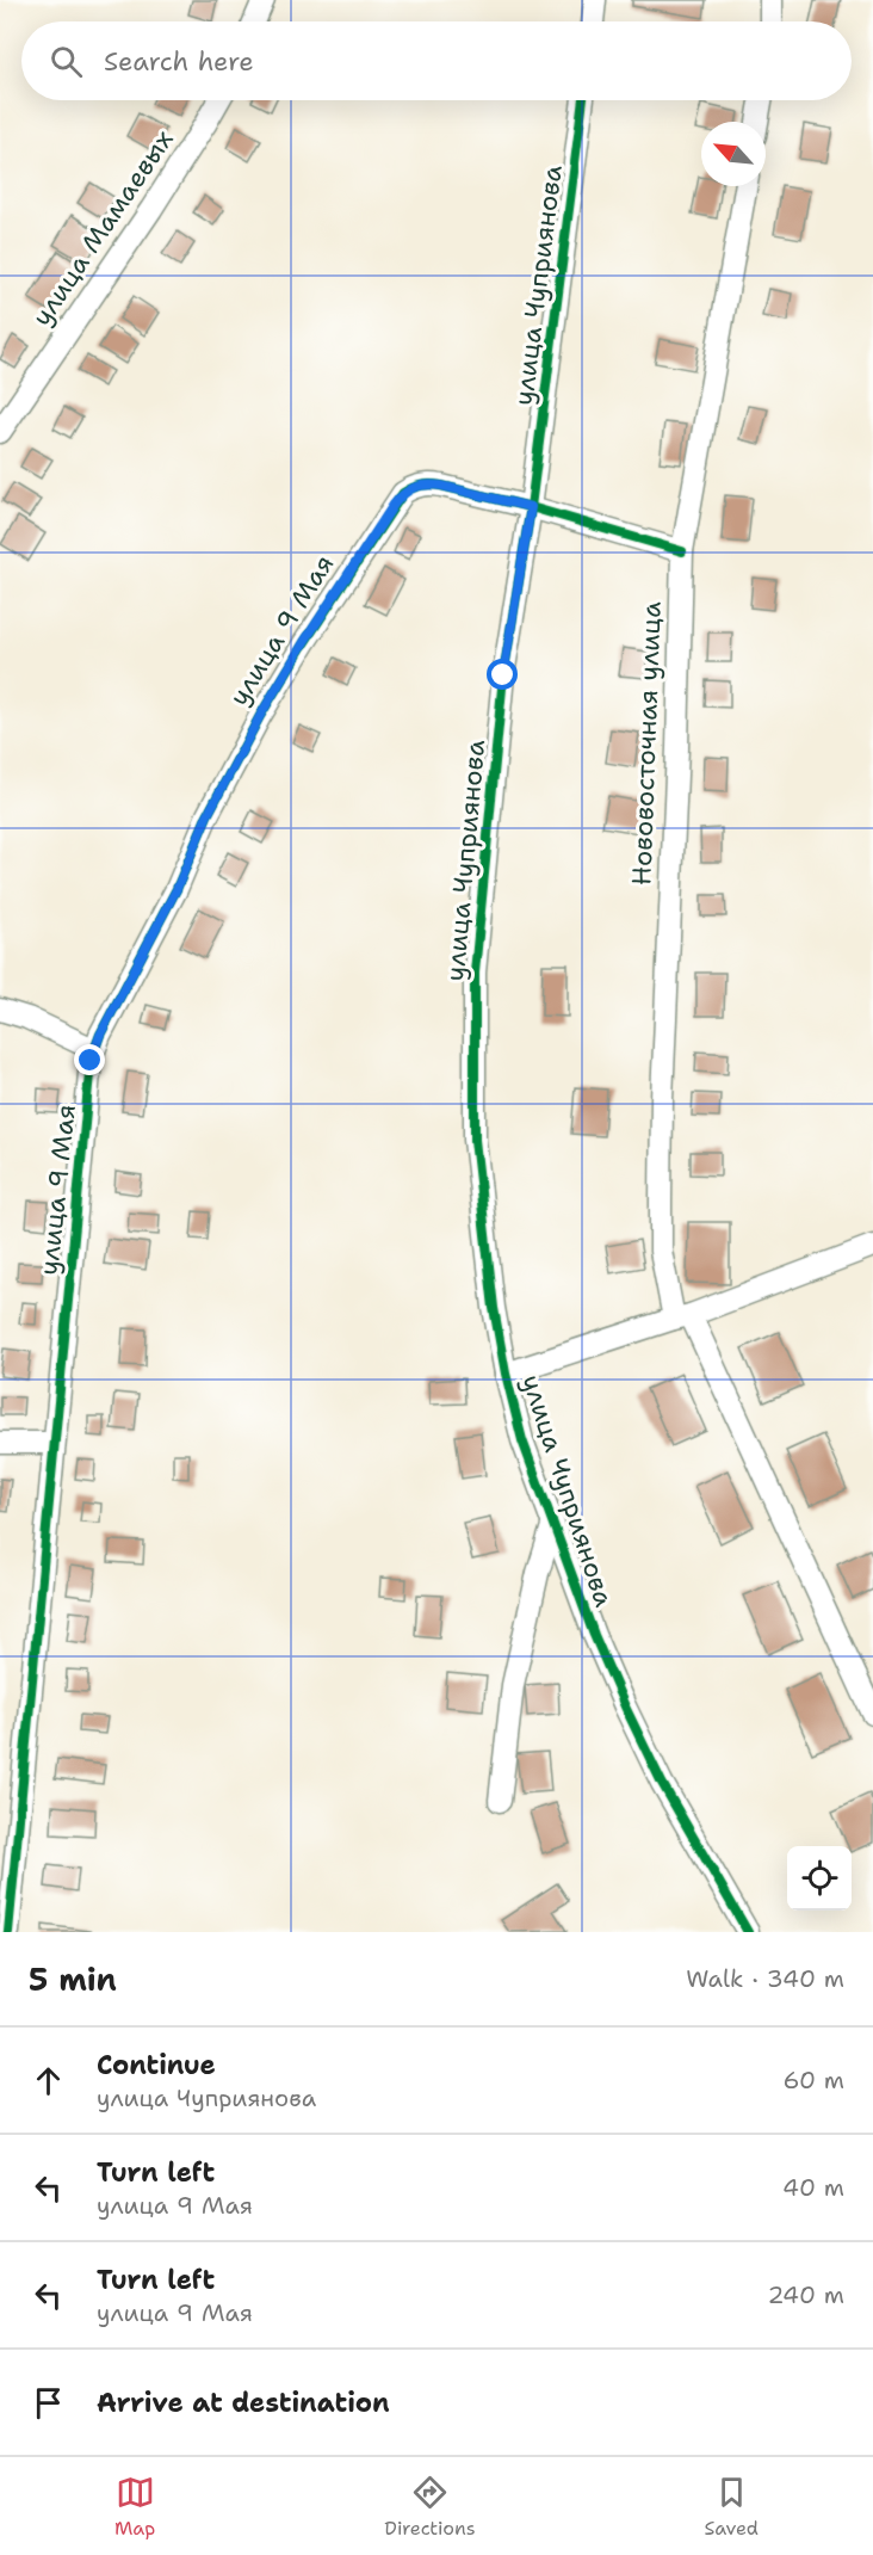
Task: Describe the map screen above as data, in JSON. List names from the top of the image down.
{
  "streets": {
    "street": [
      "улица Мамаевых",
      "улица Чуприянова",
      "улица 9 Мая",
      "Нововосточная улица"
    ]
  },
  "crossings": [
    ["улица Чуприянова", "улица 9 Мая"],
    ["улица 9 Мая", "Нововосточная улица"]
  ],
  "north": "top left",
  "page": {
    "search": "Search here",
    "heading": ["5 min", "Walk · 340 m"],
    "list": [
      ["Continue", "улица Чуприянова", "60 m"],
      ["Turn left", "улица 9 Мая", "40 m"],
      ["Turn left", "улица 9 Мая", "240 m"],
      "Arrive at destination"
    ],
    "nav": ["Map", "Directions", "Saved"]
  }
}
